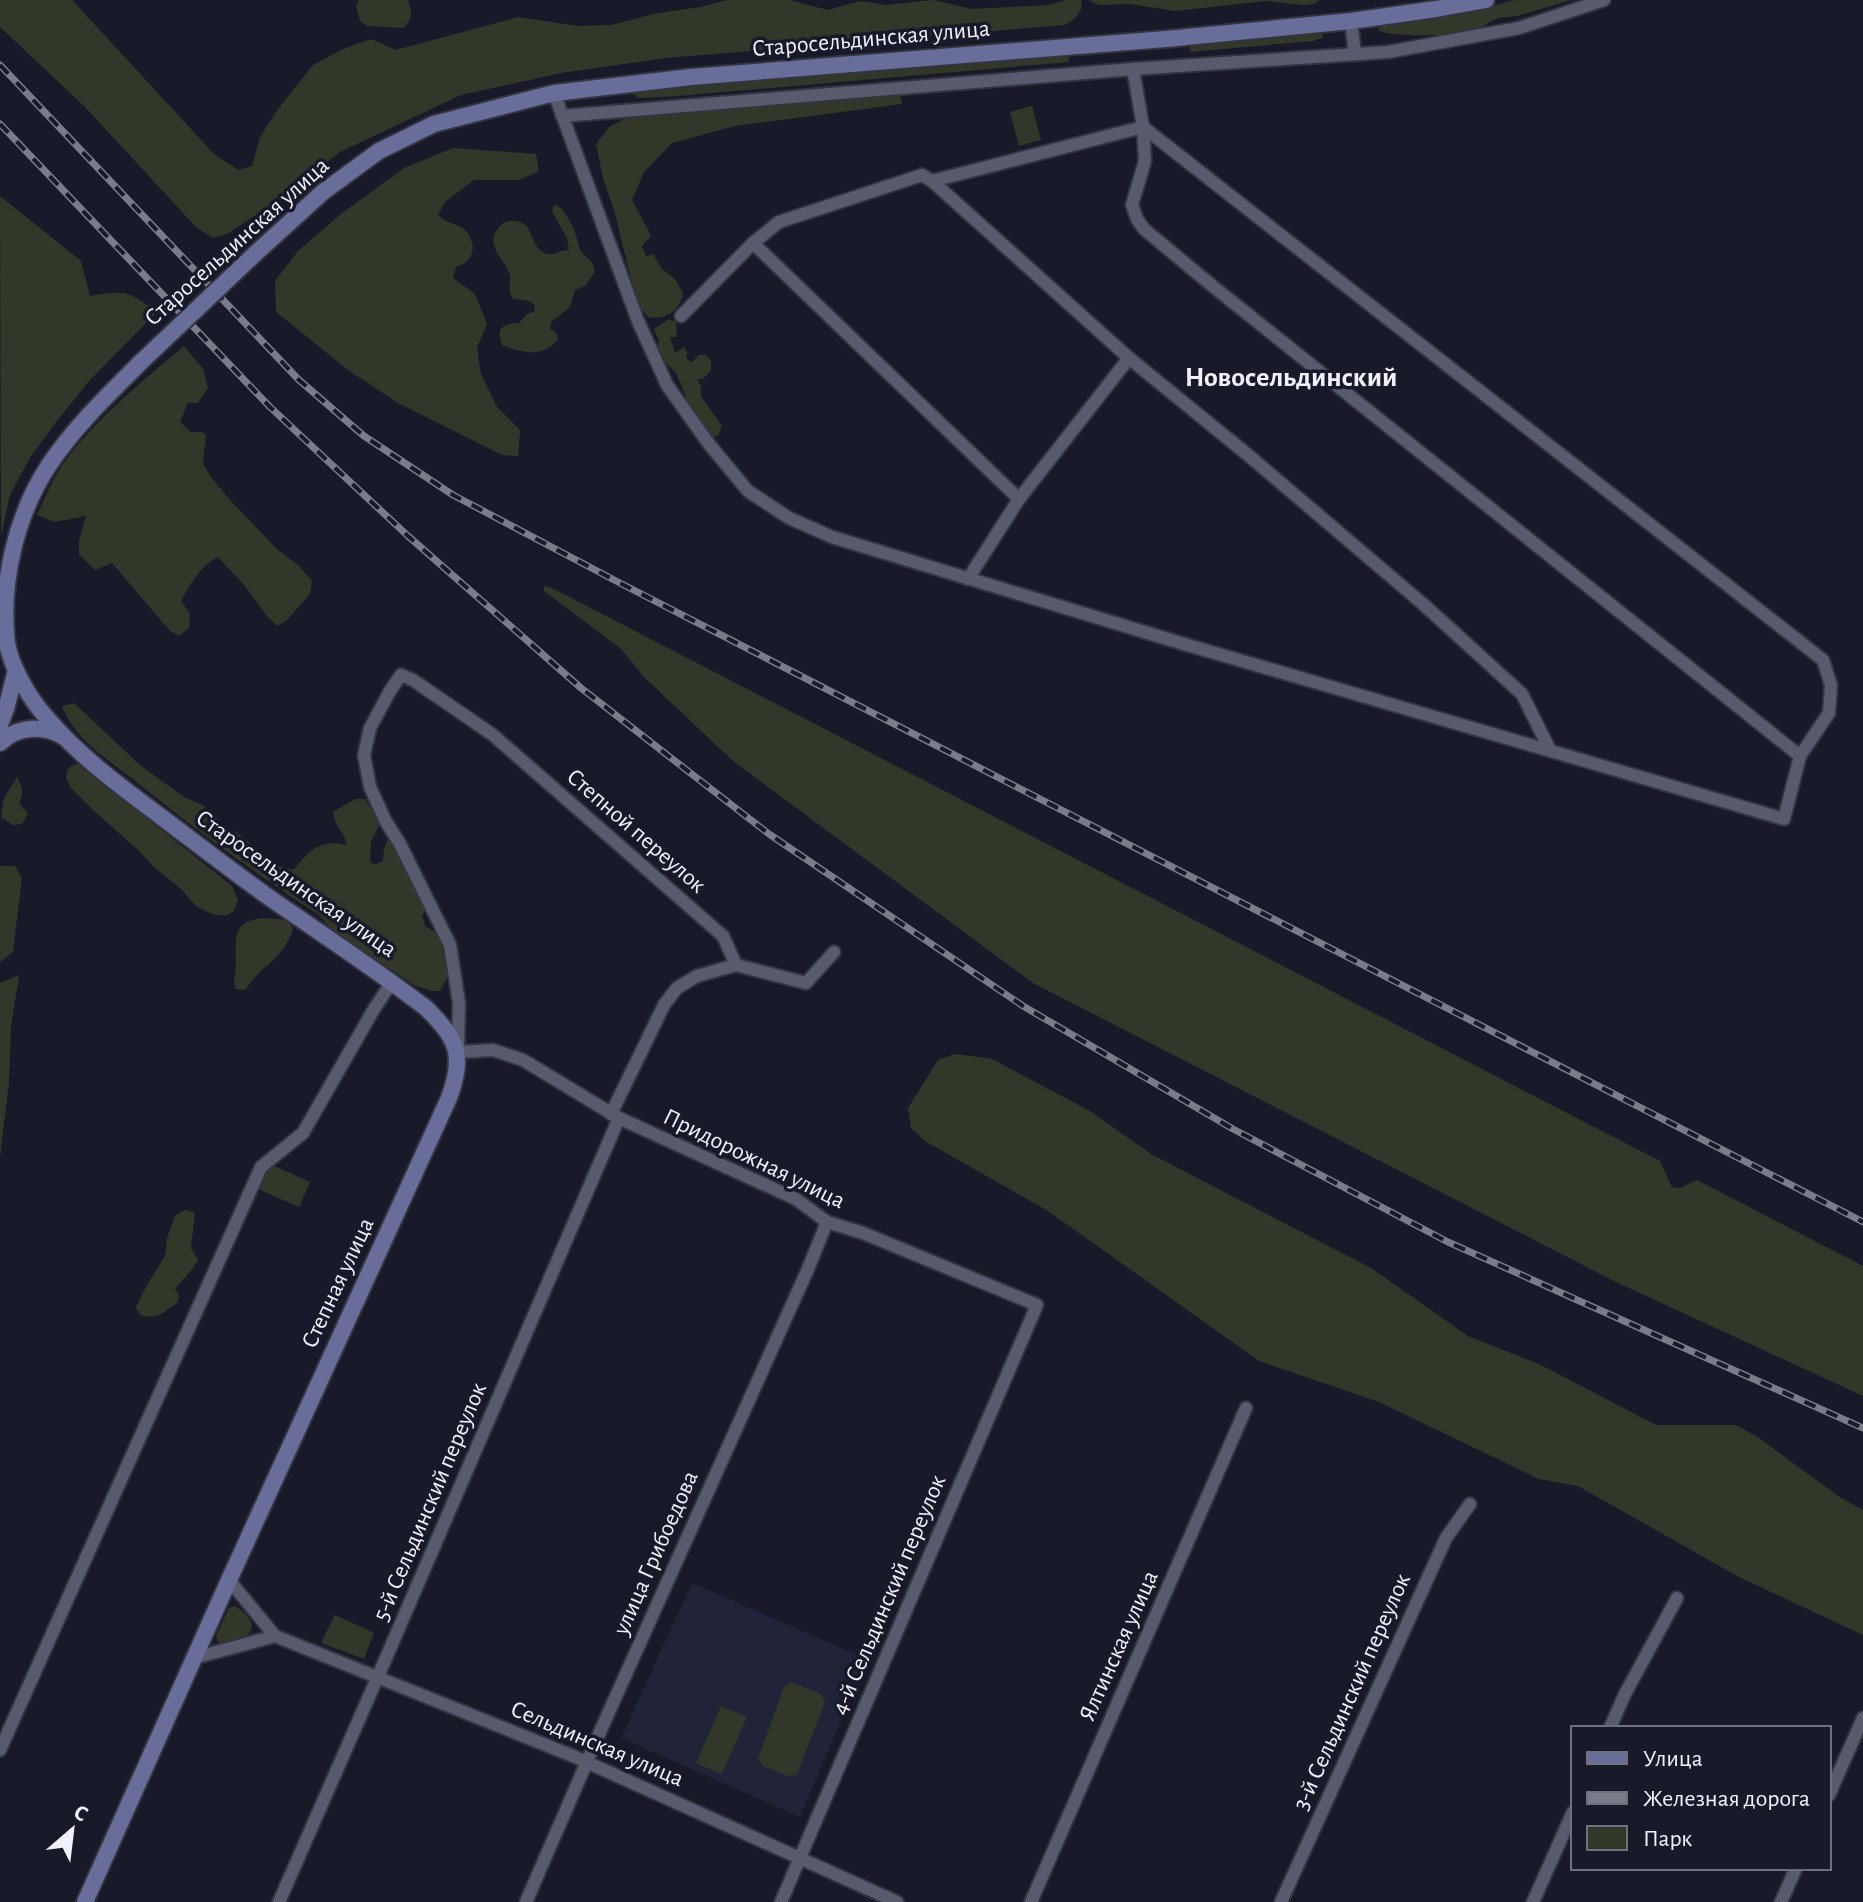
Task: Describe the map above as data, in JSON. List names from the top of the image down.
{
  "streets": {
    "main road": ["Старосельдинская улица", "Степная улица"],
    "street": [
      "Степной переулок",
      "Придорожная улица",
      "5-й Сельдинский переулок",
      "улица Грибоедова",
      "4-й Сельдинский переулок",
      "Ялтинская улица",
      "3-й Сельдинский переулок",
      "Сельдинская улица"
    ]
  },
  "crossings": [
    ["Старосельдинская улица", "Придорожная улица"],
    ["Старосельдинская улица", "Степная улица"],
    ["Степной переулок", "Степная улица"],
    ["Степной переулок", "5-й Сельдинский переулок"],
    ["Придорожная улица", "Степная улица"],
    ["Придорожная улица", "5-й Сельдинский переулок"],
    ["Придорожная улица", "улица Грибоедова"],
    ["Придорожная улица", "4-й Сельдинский переулок"],
    ["Степная улица", "Сельдинская улица"],
    ["5-й Сельдинский переулок", "Сельдинская улица"],
    ["улица Грибоедова", "Сельдинская улица"],
    ["4-й Сельдинский переулок", "Сельдинская улица"]
  ],
  "districts": ["Новосельдинский"],
  "legend": ["Улица", "Железная дорога", "Парк"],
  "north": "top right"
}
